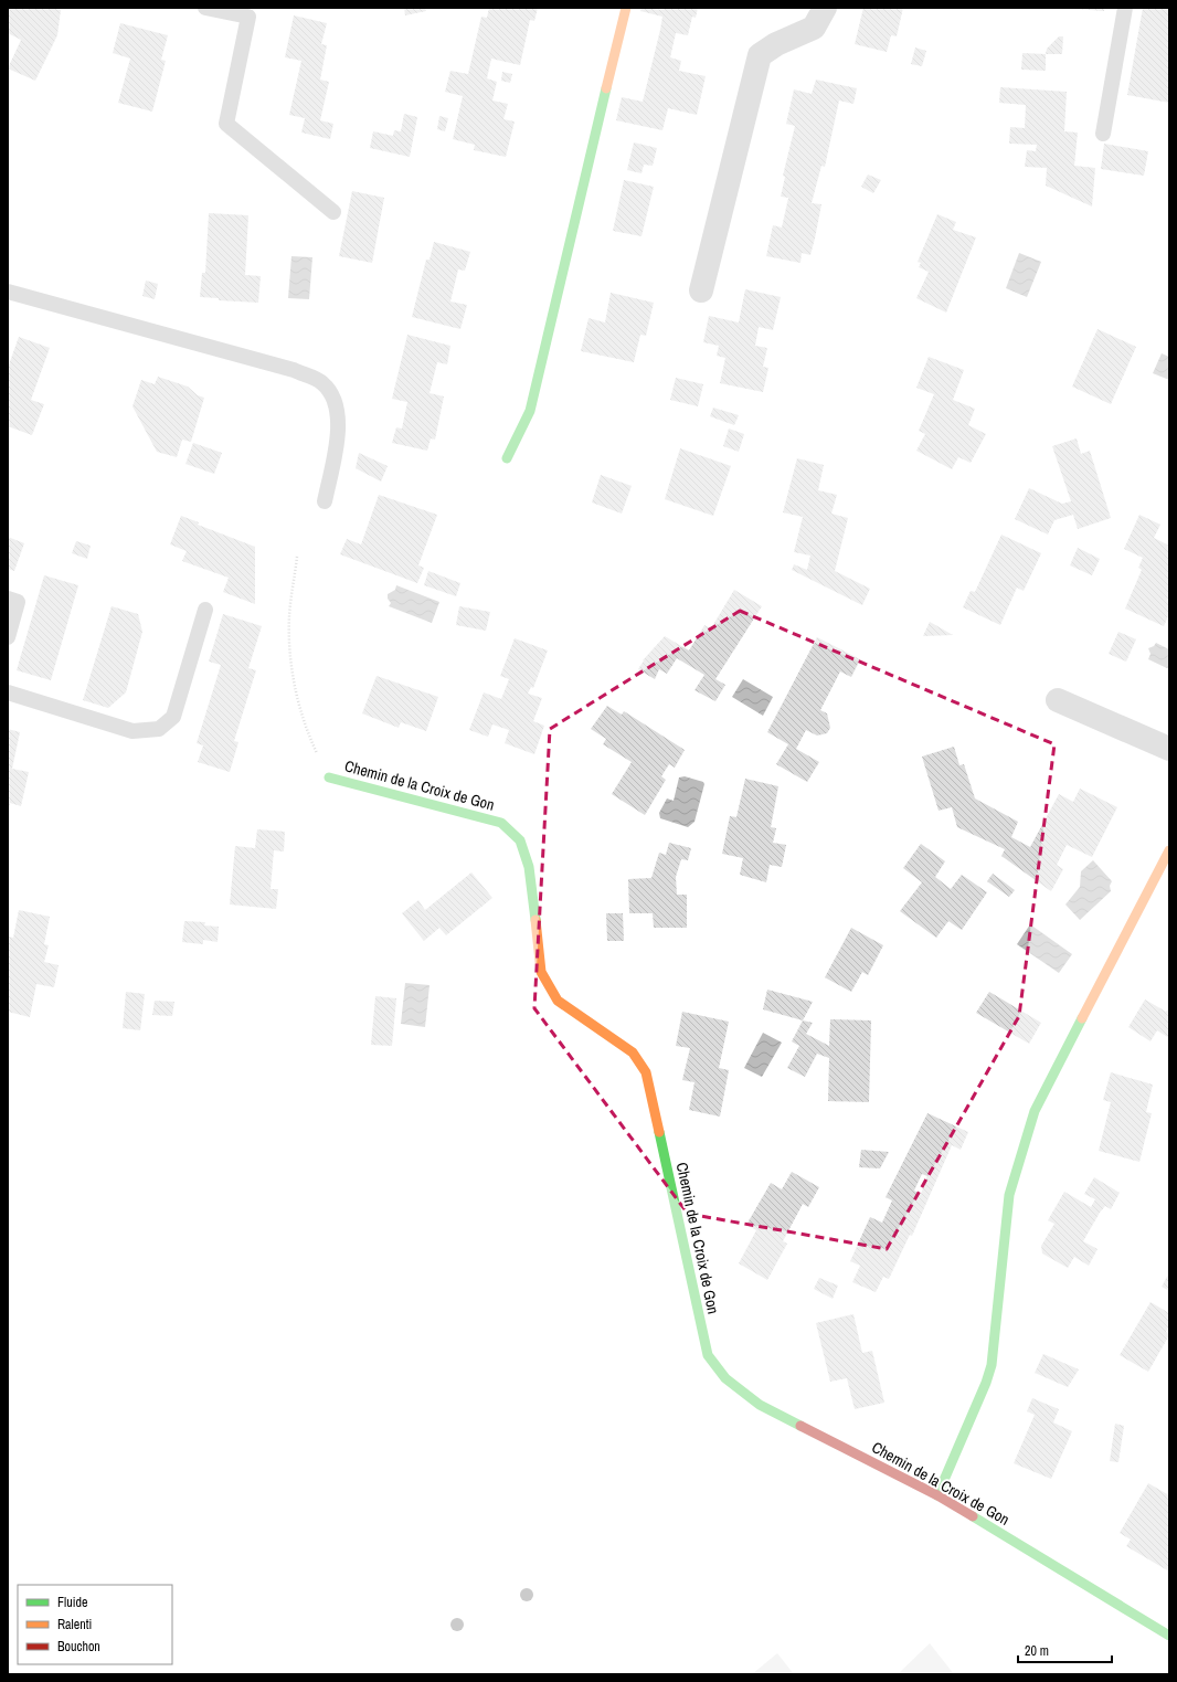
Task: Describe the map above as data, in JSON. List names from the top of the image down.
{
  "streets": {
    "street": ["Chemin de la Croix de Gon"]
  },
  "legend": ["Fluide", "Ralenti", "Bouchon"],
  "scale_bar": "20 m"
}
